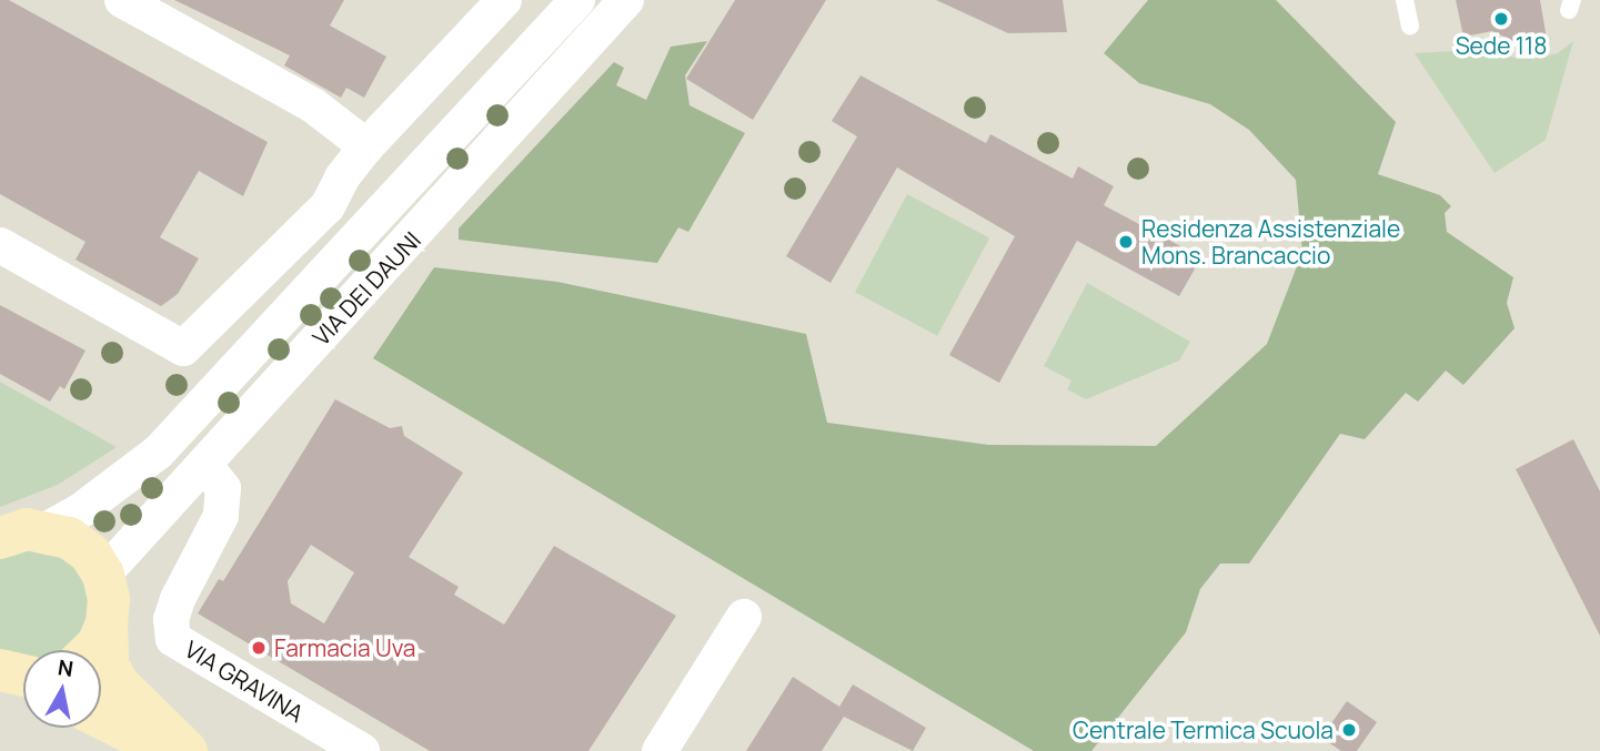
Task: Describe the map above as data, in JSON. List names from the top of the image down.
{
  "streets": {
    "street": ["VIA DEI DAUNI", "VIA GRAVINA"]
  },
  "crossings": [
    ["VIA DEI DAUNI", "VIA GRAVINA"]
  ],
  "places": [
    "Sede 118",
    "Residenza Assistenziale Mons. Brancaccio",
    "Farmacia Uva",
    "Centrale Termica Scuola"
  ],
  "north": "top"
}
